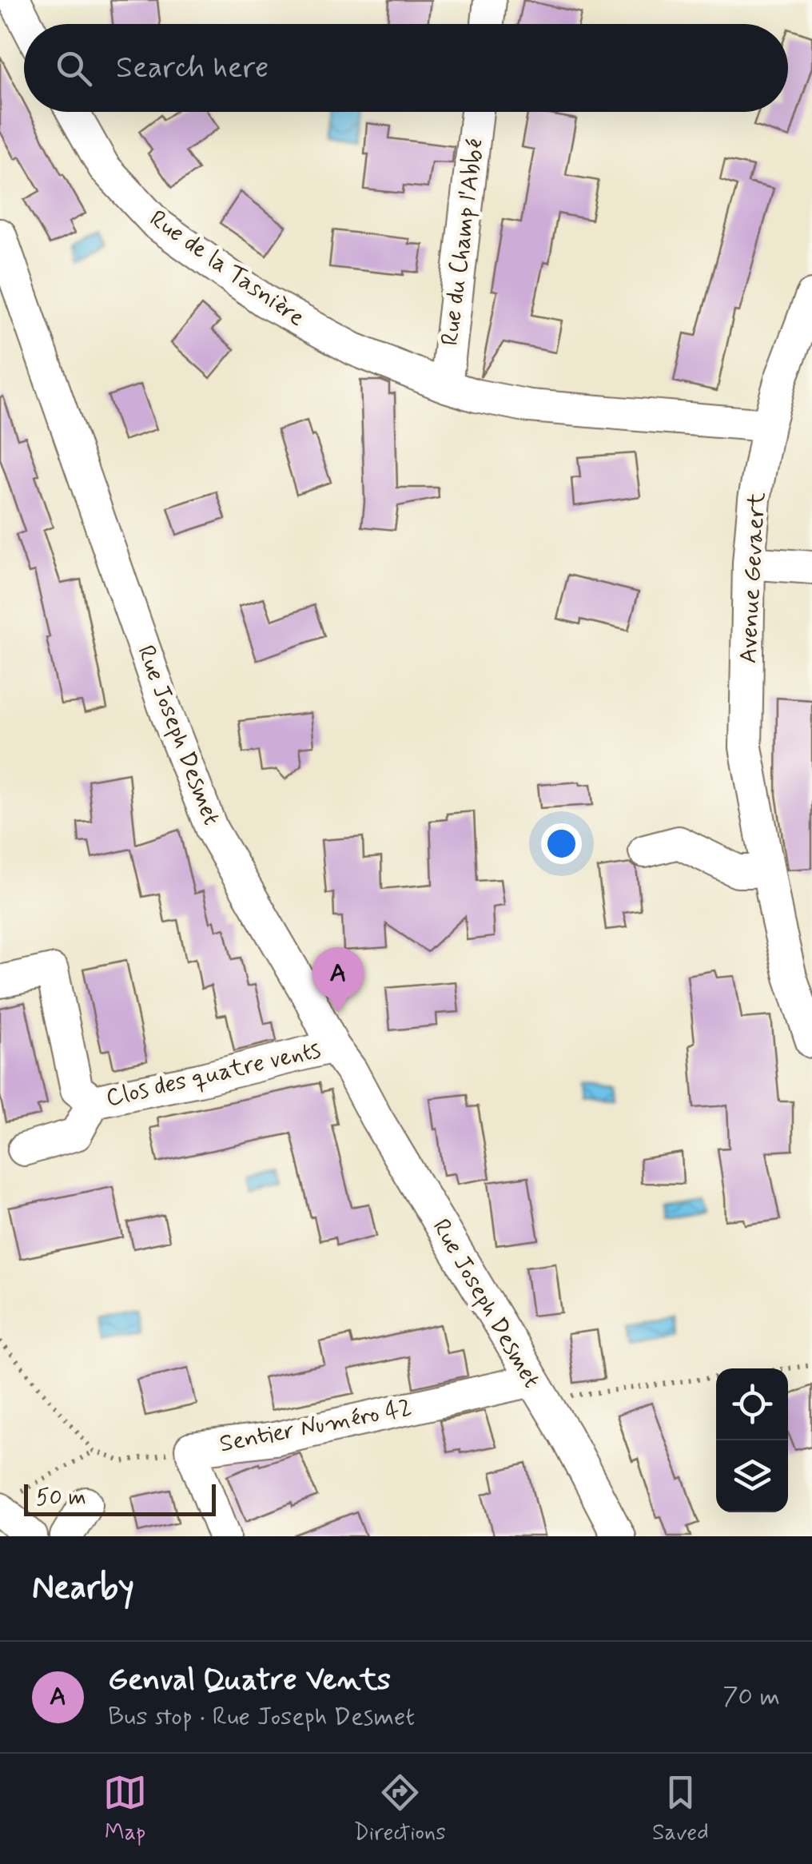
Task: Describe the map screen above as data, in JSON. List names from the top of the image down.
{
  "streets": {
    "street": [
      "Rue du Champ l'Abbé",
      "Rue de la Tasnière",
      "Avenue Gevaert",
      "Rue Joseph Desmet",
      "Clos des quatre vents",
      "Sentier Numéro 42"
    ]
  },
  "crossings": [
    ["Rue du Champ l'Abbé", "Rue de la Tasnière"],
    ["Rue de la Tasnière", "Avenue Gevaert"],
    ["Rue Joseph Desmet", "Clos des quatre vents"],
    ["Rue Joseph Desmet", "Sentier Numéro 42"]
  ],
  "scale_bar": "50 m",
  "page": {
    "search": "Search here",
    "pins": "A",
    "scale": "50 m",
    "heading": "Nearby",
    "list": [
      {
        "mark": "A",
        "name": "Genval Quatre Vents",
        "note": "Bus stop · Rue Joseph Desmet",
        "value": "70 m"
      }
    ],
    "nav": ["Map", "Directions", "Saved"]
  }
}
